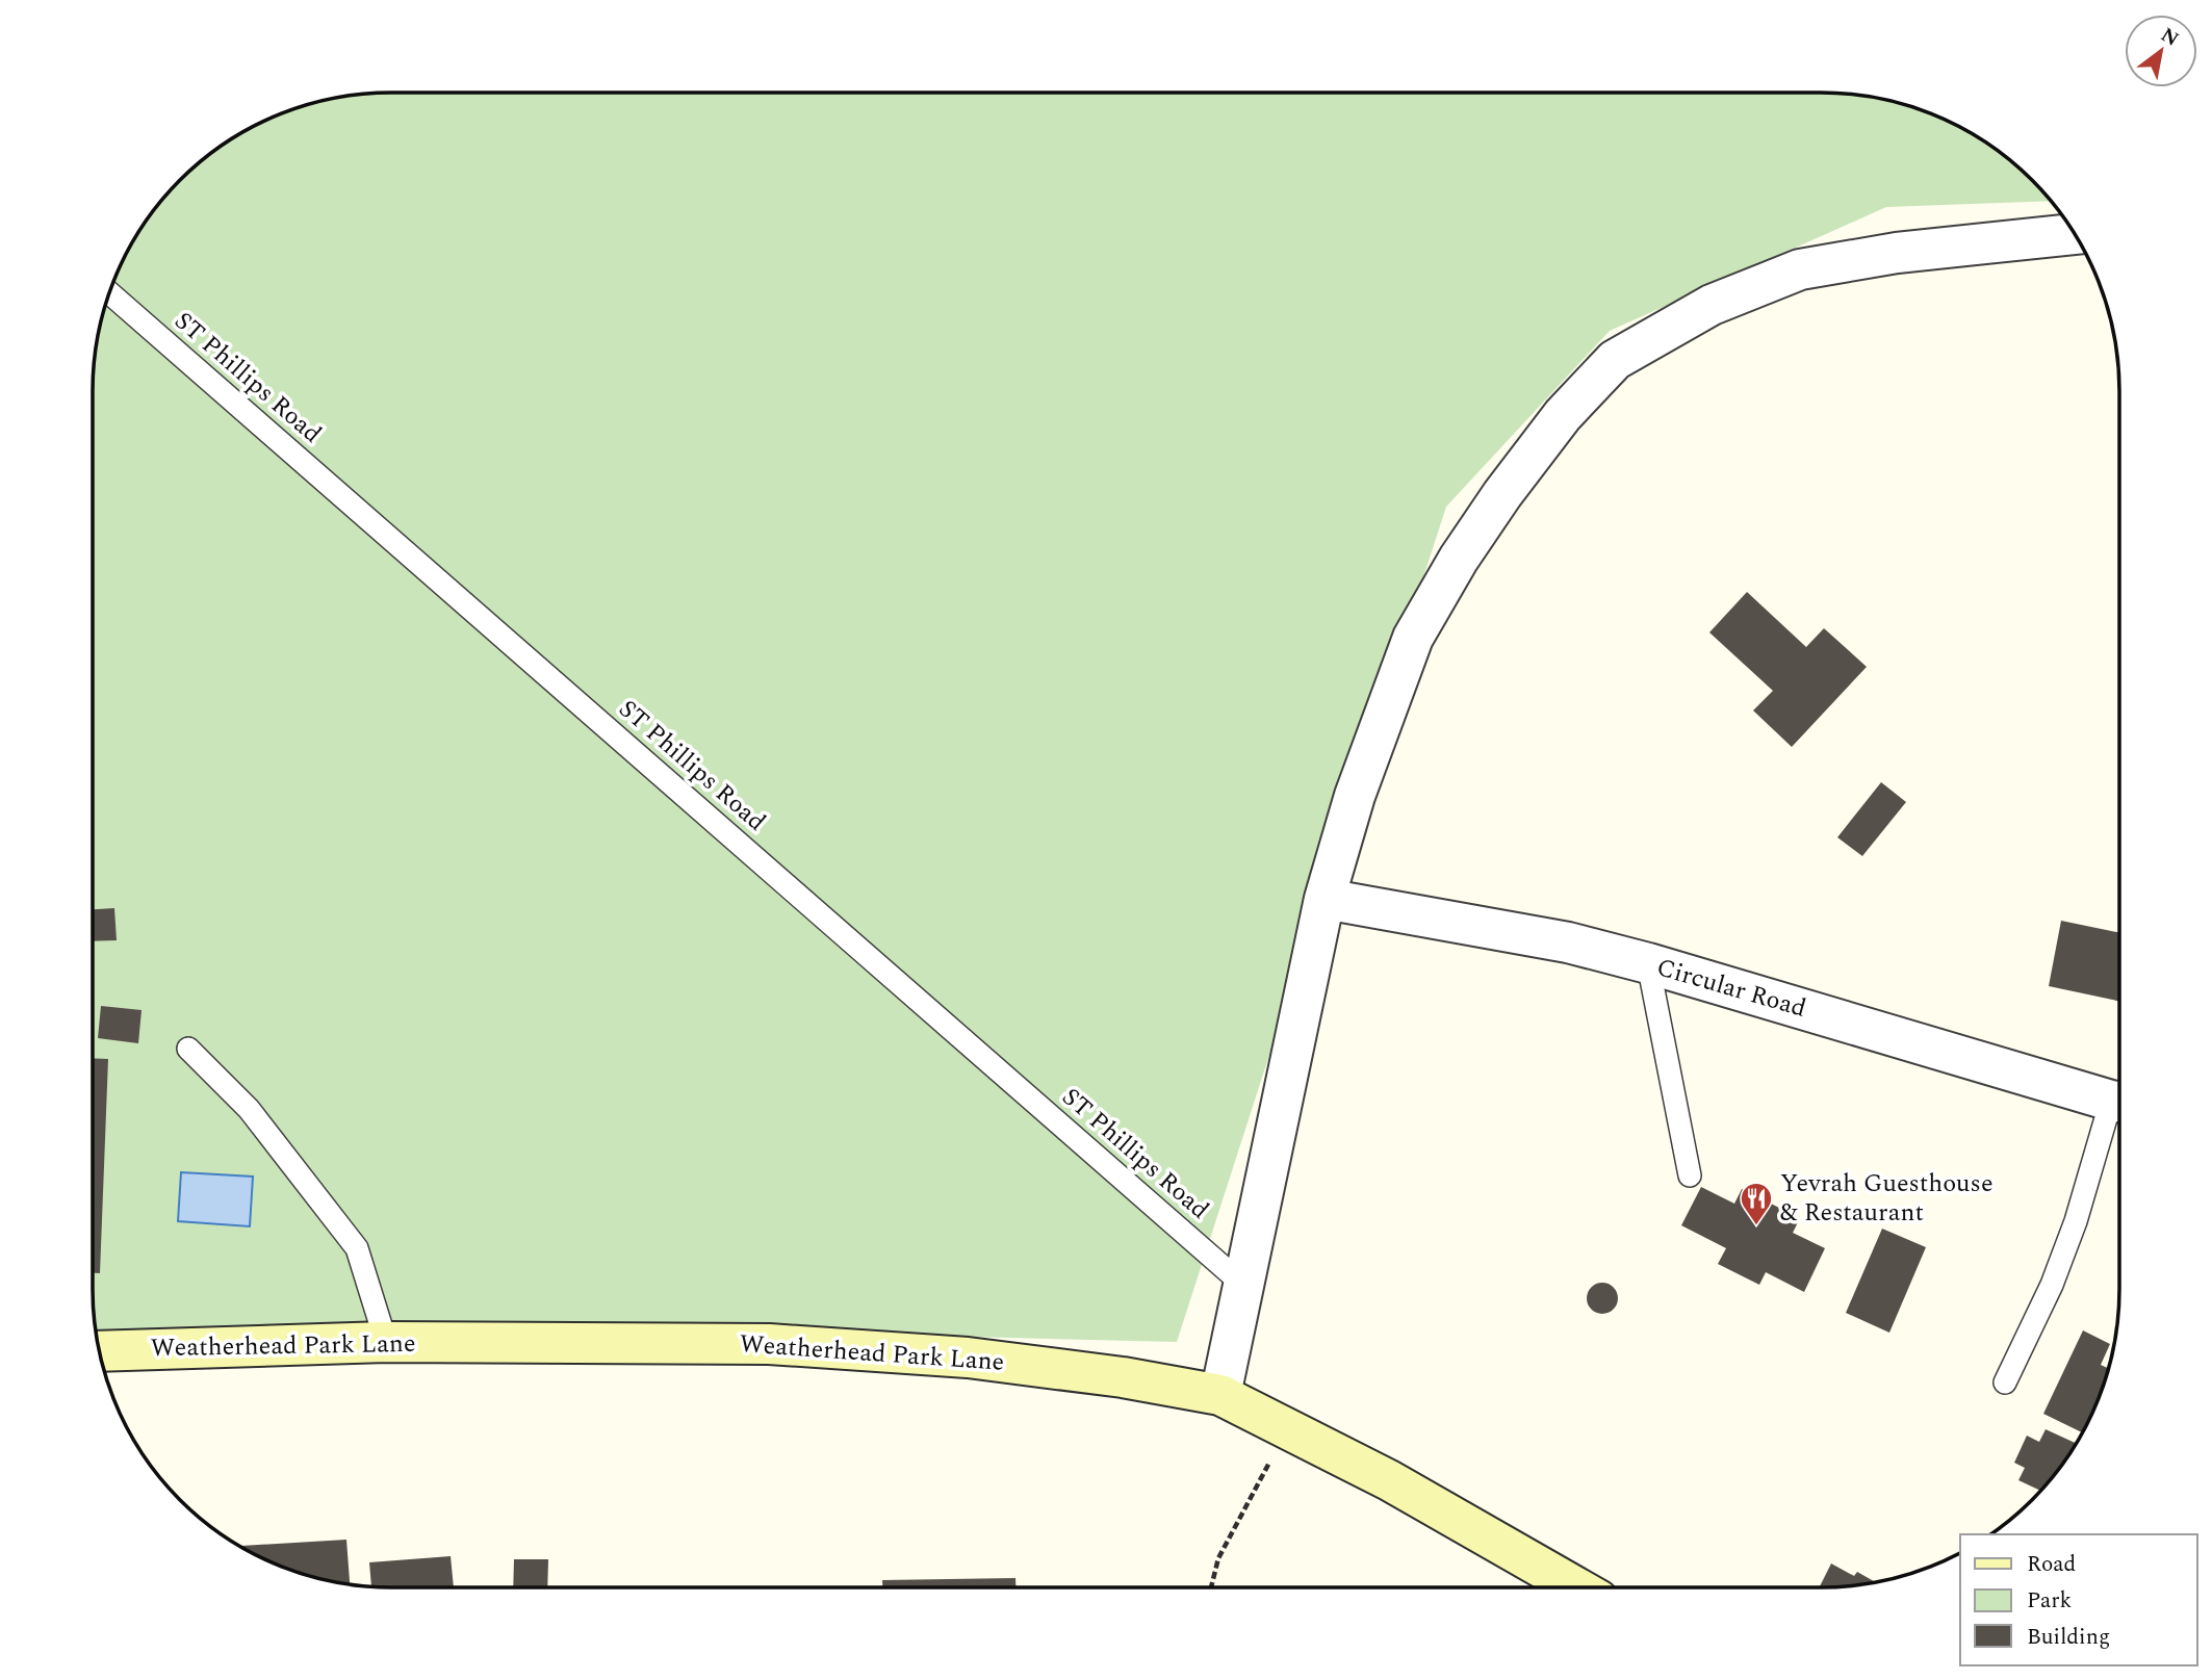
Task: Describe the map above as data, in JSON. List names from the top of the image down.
{
  "streets": {
    "main road": ["Weatherhead Park Lane"],
    "street": ["Circular Road"],
    "lane": ["ST Phillips Road"]
  },
  "places": {
    "restaurant": ["Yevrah Guesthouse & Restaurant"]
  },
  "legend": ["Road", "Park", "Building"],
  "north": "top right"
}
